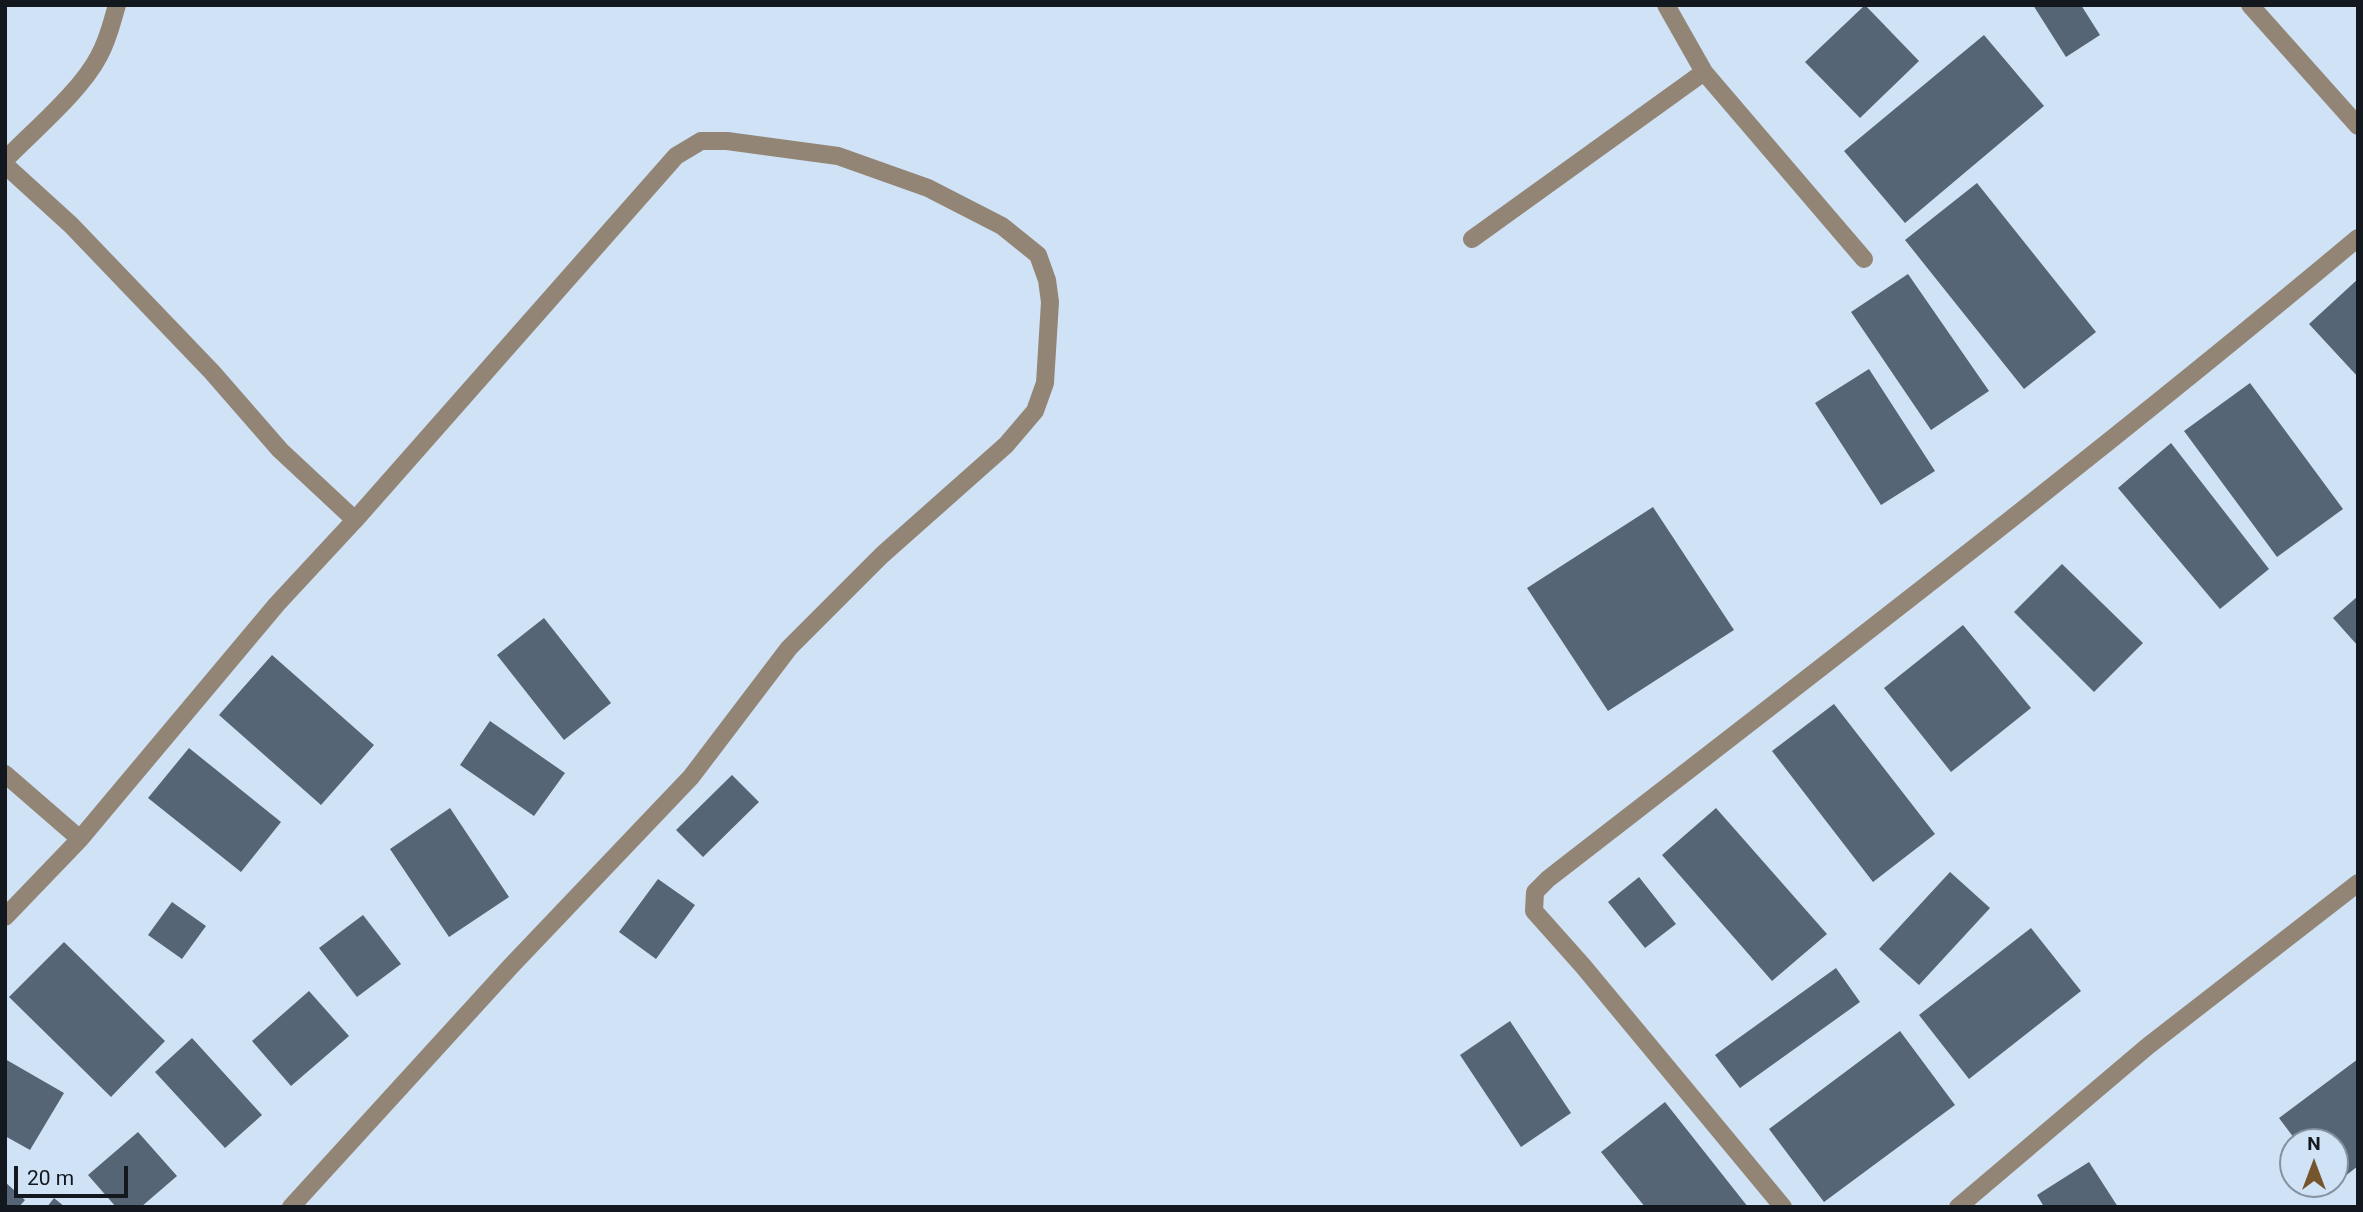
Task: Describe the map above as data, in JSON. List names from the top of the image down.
{
  "scale_bar": "20 m",
  "north": "top"
}
